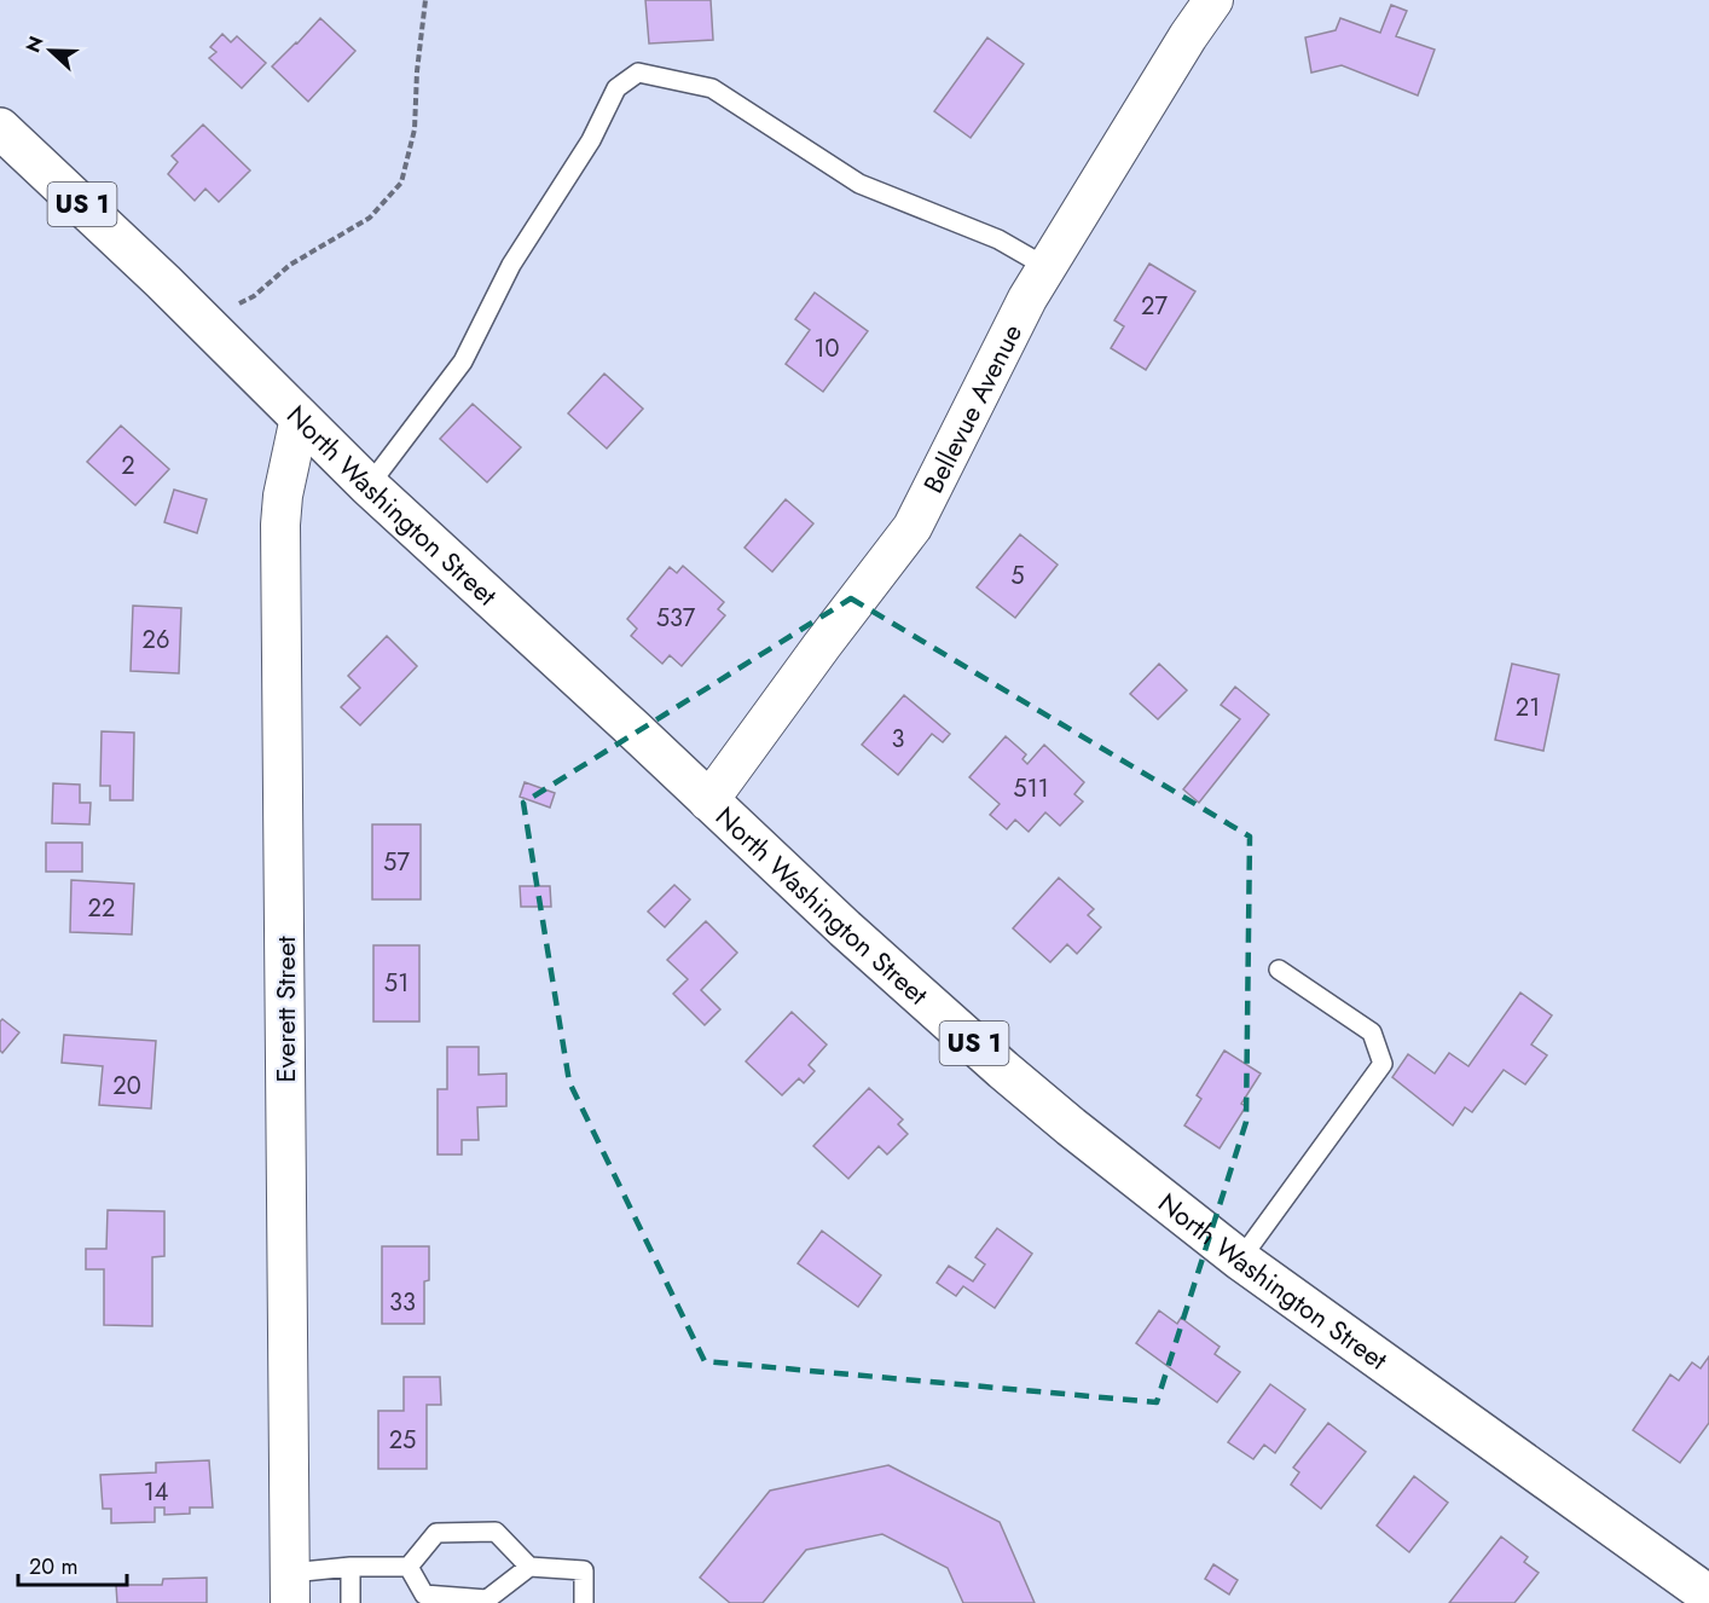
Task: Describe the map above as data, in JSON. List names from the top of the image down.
{
  "streets": {
    "main road": ["US 1", "North Washington Street"],
    "street": ["Bellevue Avenue", "Everett Street"]
  },
  "crossings": [
    ["Bellevue Avenue", "North Washington Street"],
    ["North Washington Street", "Everett Street"]
  ],
  "house_numbers": [
    "27",
    "10",
    "2",
    "5",
    "537",
    "26",
    "21",
    "3",
    "511",
    "57",
    "22",
    "51",
    "20",
    "33",
    "25",
    "14"
  ],
  "scale_bar": "20 m",
  "north": "left"
}
